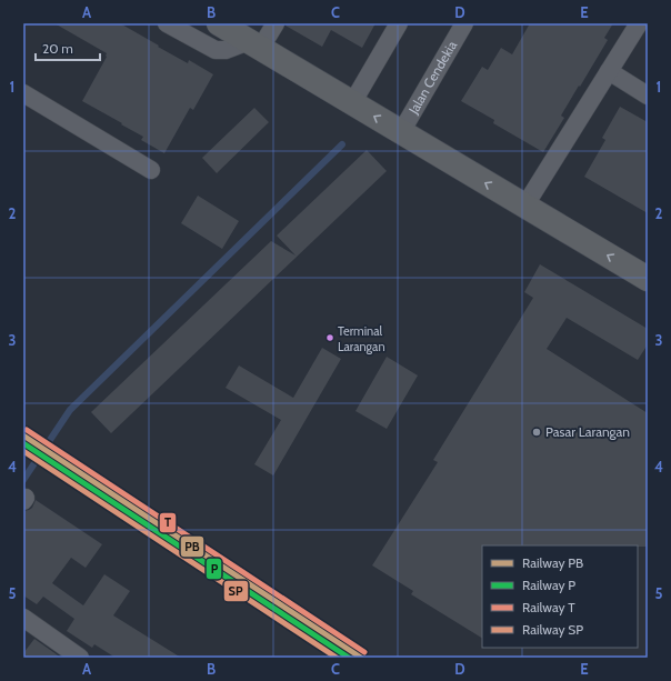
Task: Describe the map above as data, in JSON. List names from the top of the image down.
{
  "streets": {
    "street": ["Jalan Cendekia"]
  },
  "places": ["Terminal Larangan", "Pasar Larangan"],
  "lines": [
    "rail line T",
    "rail line PB",
    "rail line P",
    "rail line SP"
  ],
  "legend": [
    "Railway PB",
    "Railway P",
    "Railway T",
    "Railway SP"
  ],
  "scale_bar": "20 m",
  "grid": {
    "columns": [
      "A",
      "B",
      "C",
      "D",
      "E"
    ],
    "rows": [
      "1",
      "2",
      "3",
      "4",
      "5"
    ]
  }
}
